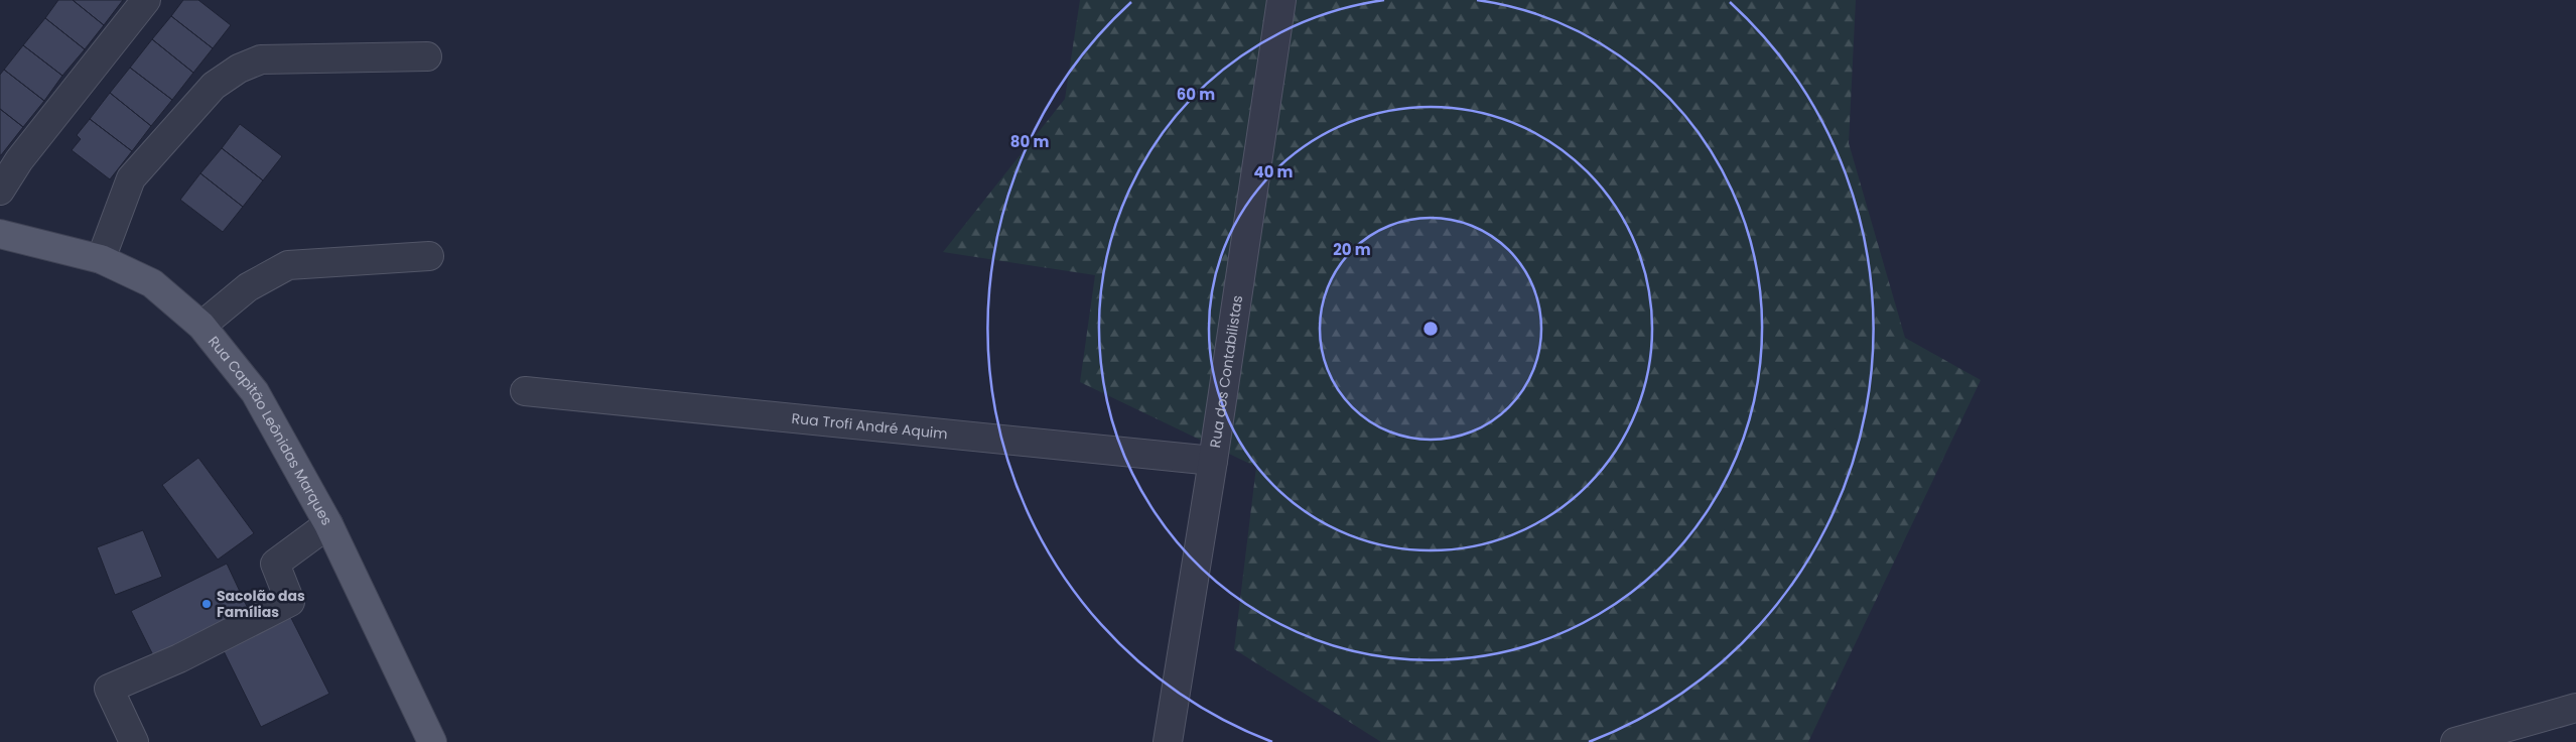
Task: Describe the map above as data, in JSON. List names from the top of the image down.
{
  "streets": {
    "main road": ["Rua Capitão Leônidas Marques"],
    "street": ["Rua dos Contabilistas", "Rua Trofi André Aquim"]
  },
  "crossings": [
    ["Rua dos Contabilistas", "Rua Trofi André Aquim"]
  ],
  "places": ["Sacolão das Famílias"],
  "rings": [
    "60 m",
    "80 m",
    "40 m",
    "20 m"
  ]
}
